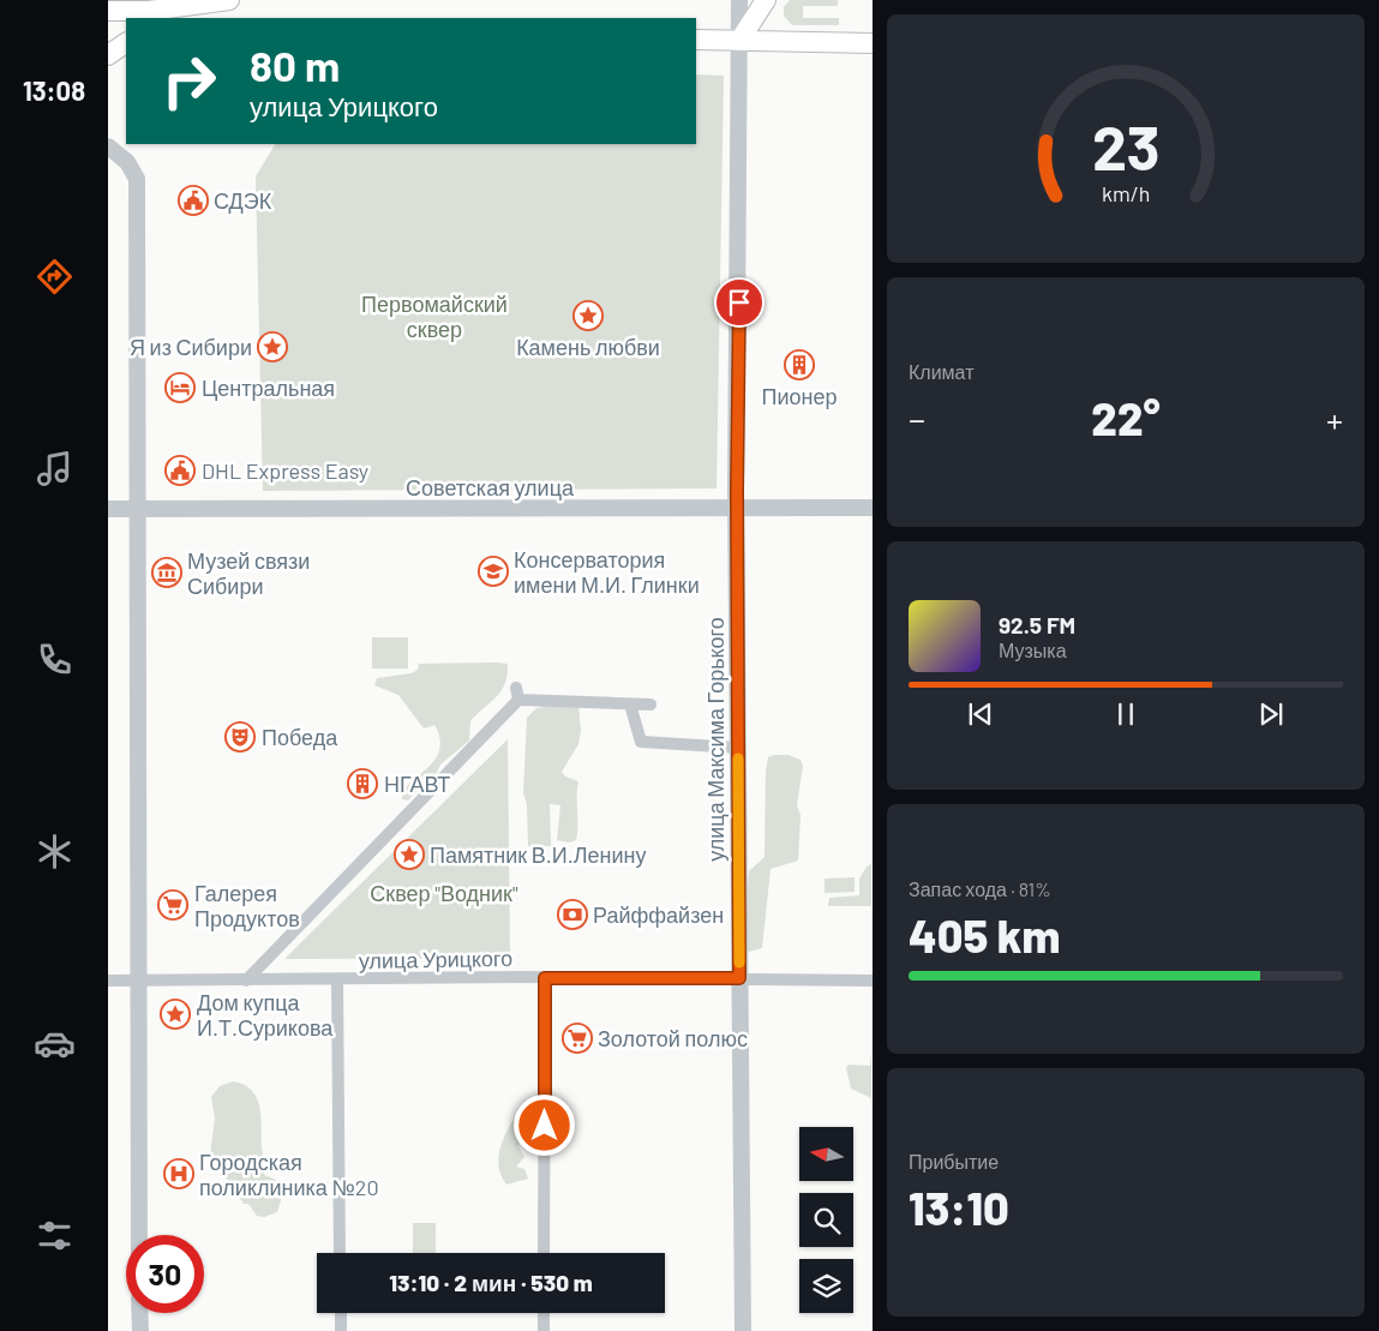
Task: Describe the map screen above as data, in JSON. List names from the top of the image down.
{
  "streets": {
    "street": ["Советская улица", "улица Максима Горького", "улица Урицкого"]
  },
  "crossings": [
    ["Советская улица", "улица Максима Горького"],
    ["улица Максима Горького", "улица Урицкого"]
  ],
  "parks": ["Первомайский сквер", "Сквер \"Водник\""],
  "places": {
    "public building": ["СДЭК", "DHL Express Easy"],
    "place": [
      "Камень любви",
      "Я из Сибири",
      "Памятник В.И.Ленину",
      "Дом купца И.Т.Сурикова"
    ],
    "building": ["Пионер", "НГАВТ"],
    "hotel": ["Центральная"],
    "school or university": ["Консерватория имени М.И. Глинки"],
    "museum": ["Музей связи Сибири"],
    "theatre": ["Победа"],
    "supermarket": ["Галерея Продуктов", "Золотой полюс"],
    "bank": ["Райффайзен"],
    "hospital": ["Городская поликлиника №20"]
  },
  "north": "left",
  "page": {
    "tabs": "13:08",
    "turn": ["80 m", "улица Урицкого"],
    "tile": [
      "Климат",
      ["Запас хода · 81%", "405 km"],
      ["Прибытие", "13:10"]
    ],
    "heat": ["−", "22°", "+"],
    "song": ["92.5 FM", "Музыка"],
    "limit": "30",
    "trip": "13:10 · 2 мин · 530 m",
    "gauge": ["23", "km/h"]
  }
}
